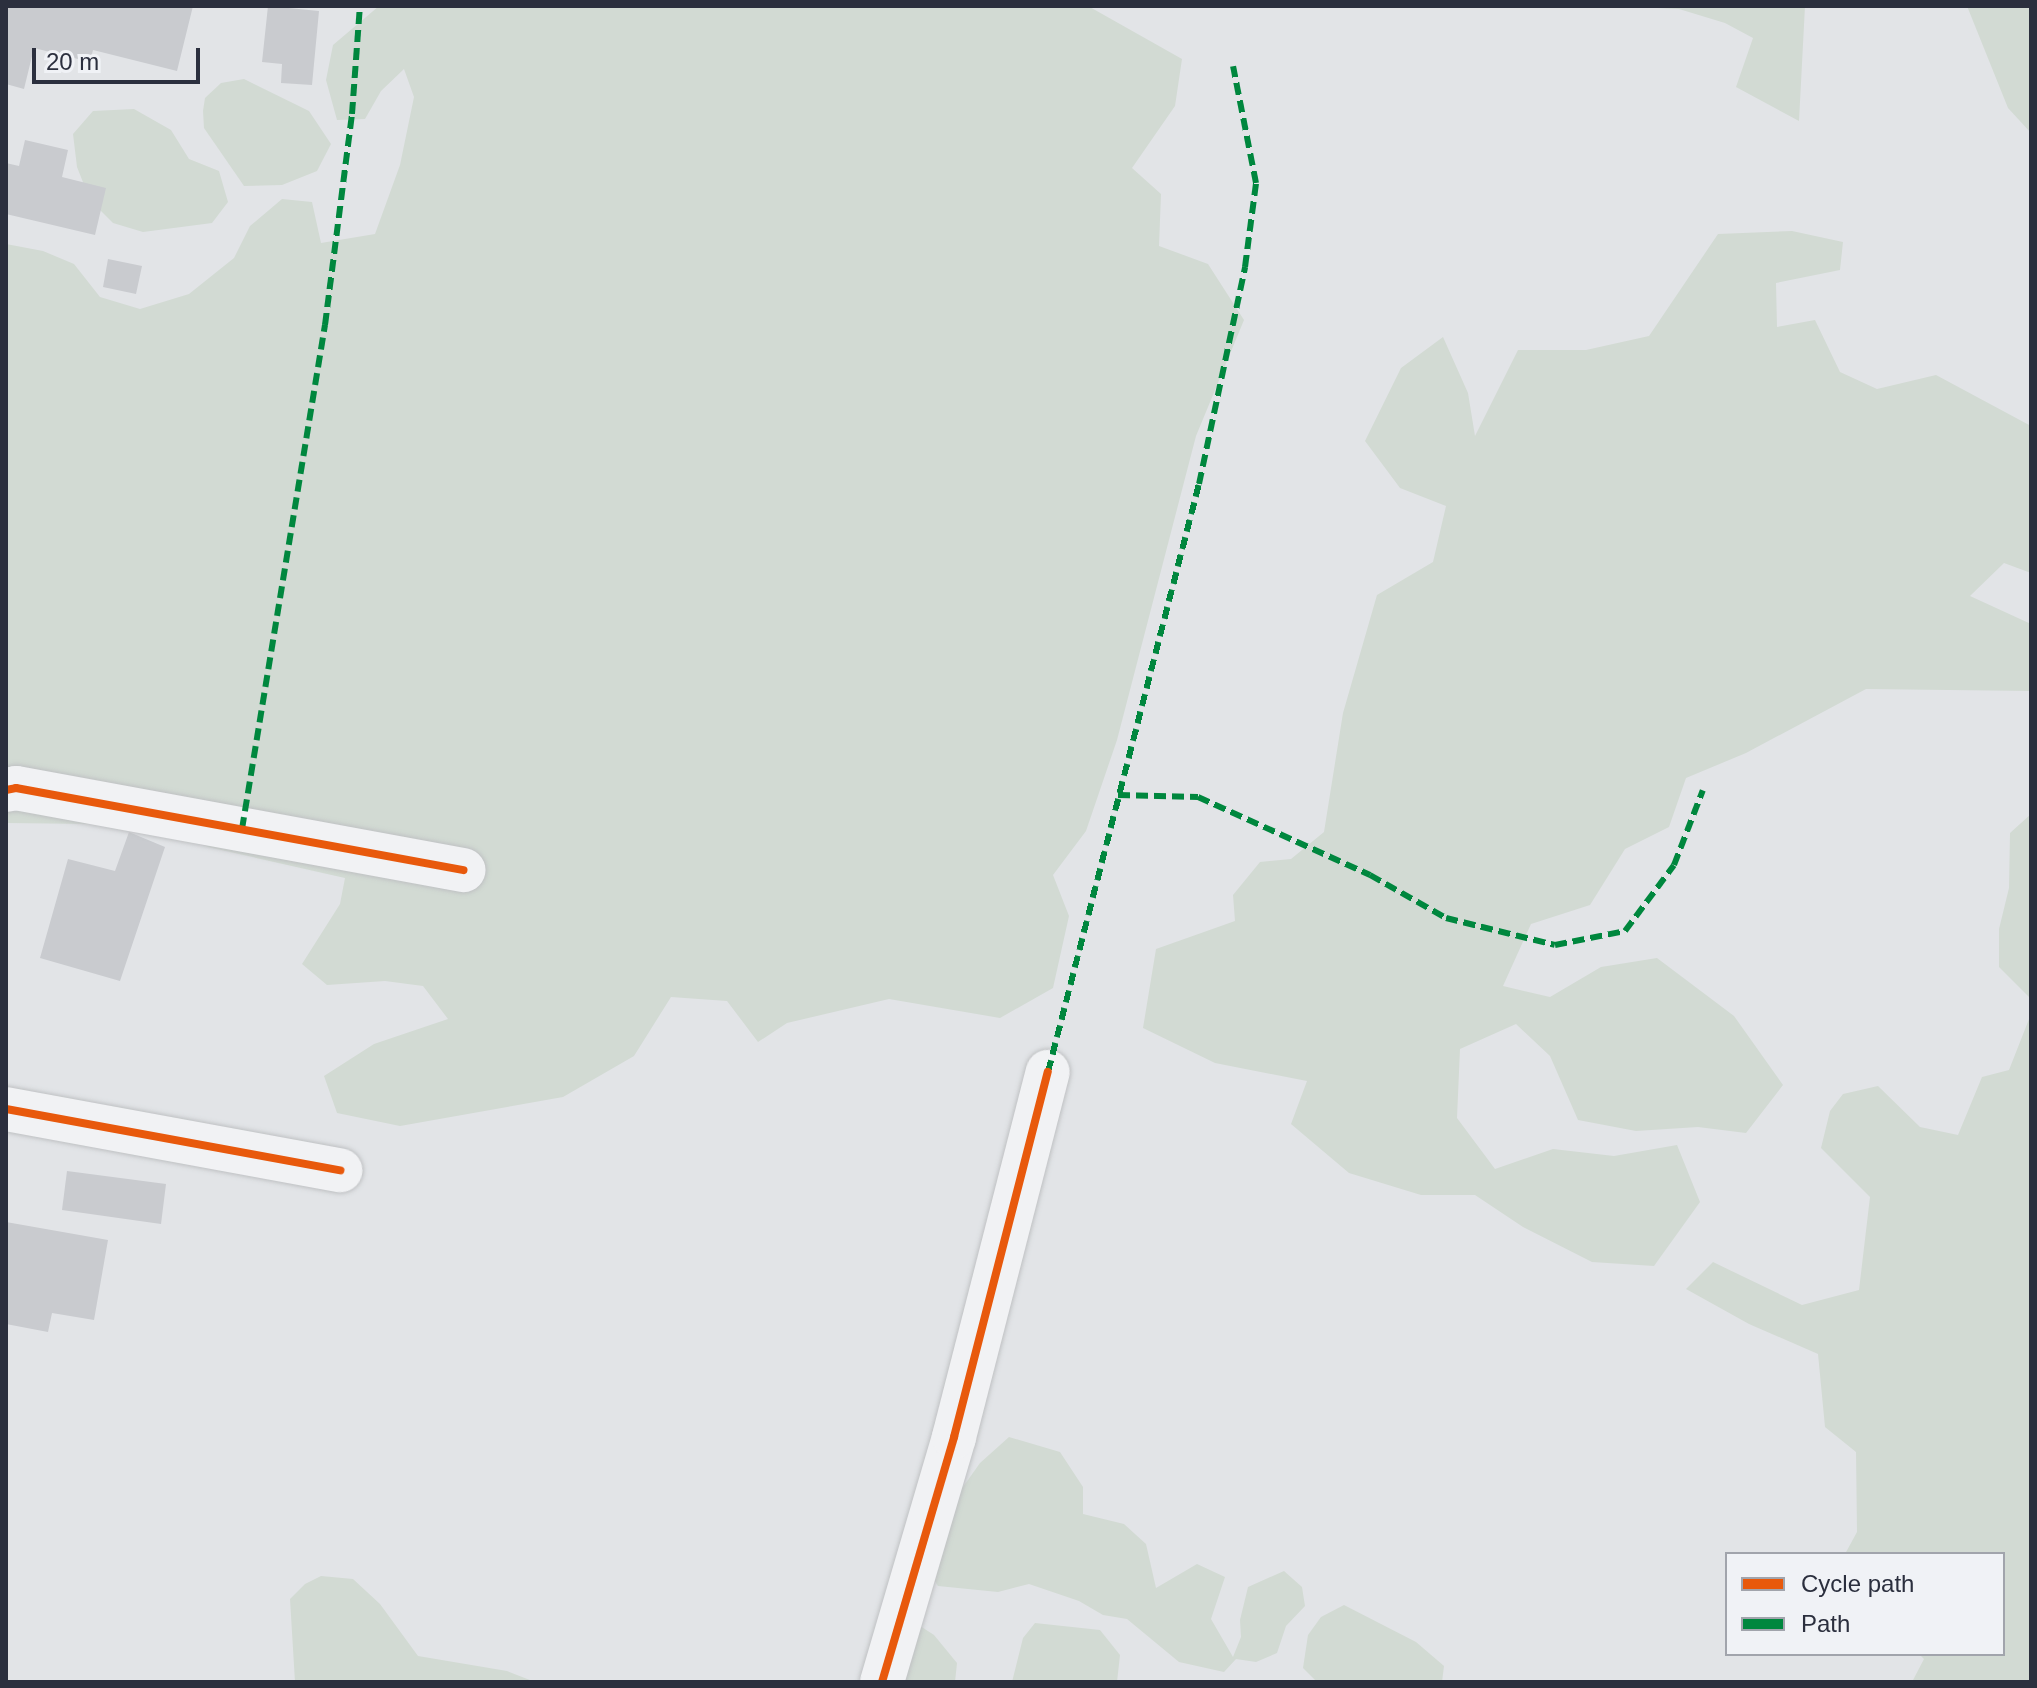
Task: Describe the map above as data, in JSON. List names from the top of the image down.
{
  "legend": ["Cycle path", "Path"],
  "scale_bar": "20 m"
}
